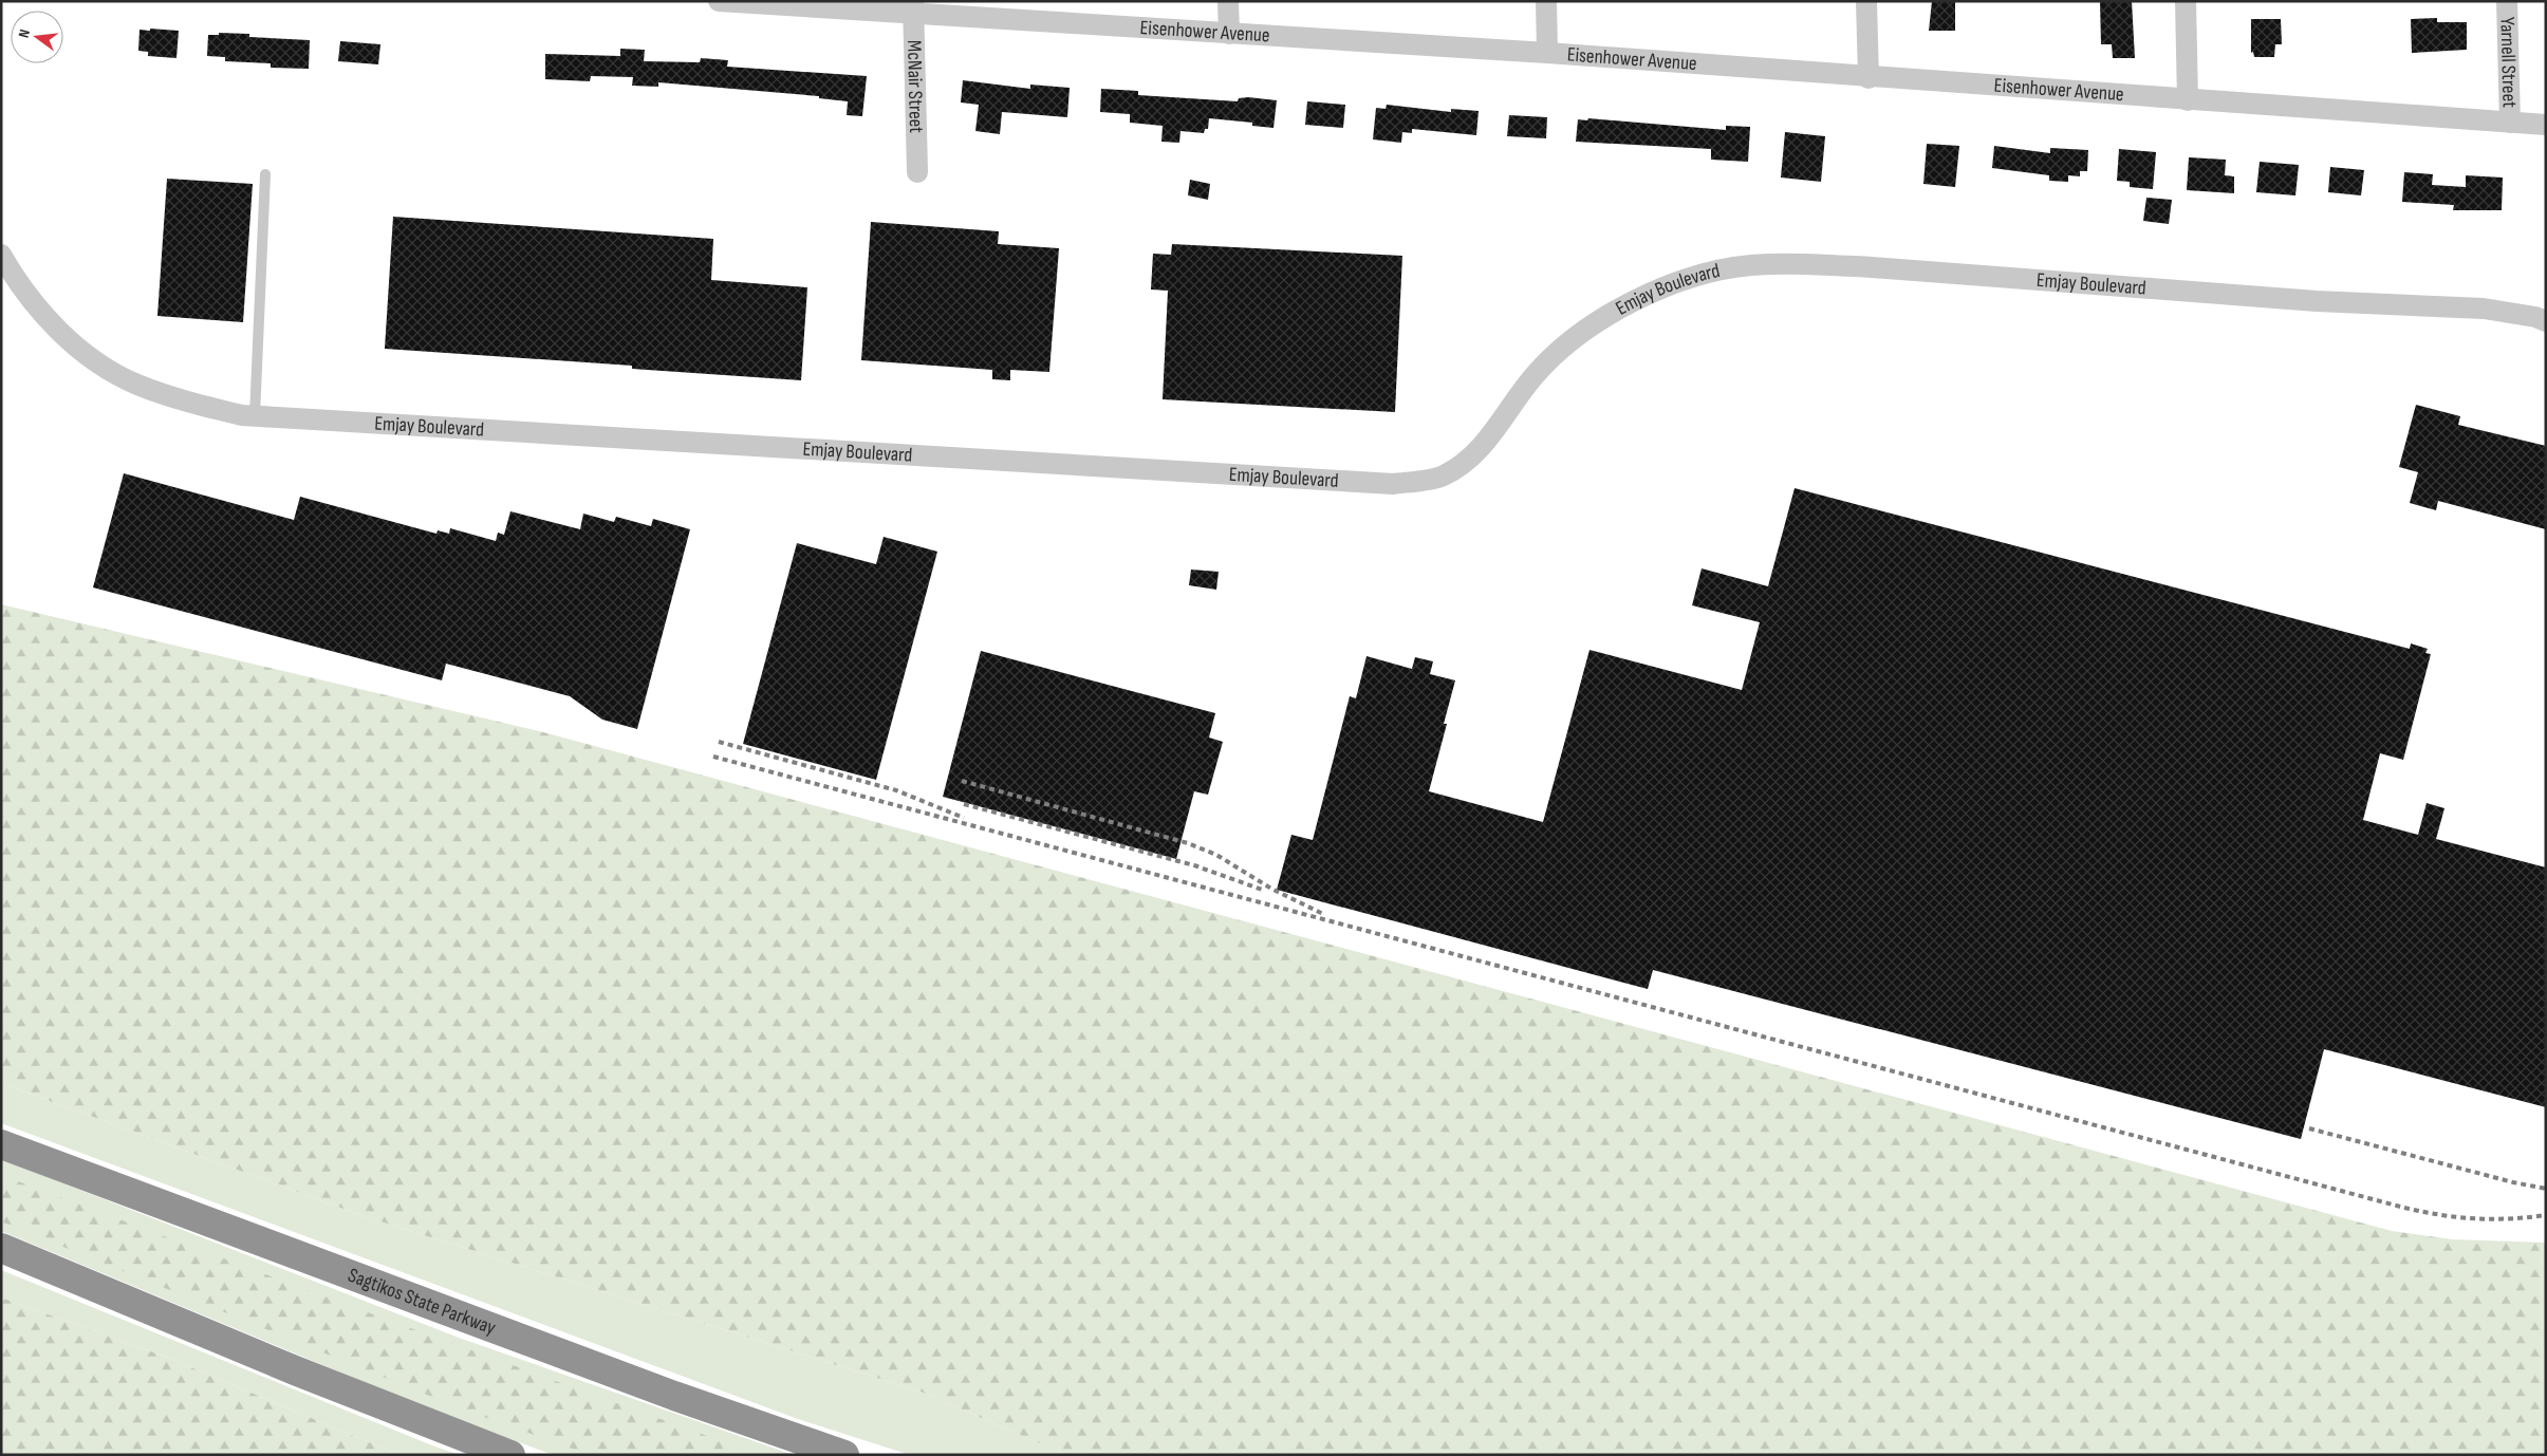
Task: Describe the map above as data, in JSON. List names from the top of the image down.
{
  "streets": {
    "highway": ["Sagtikos State Parkway"],
    "street": [
      "Eisenhower Avenue",
      "Yarnell Street",
      "McNair Street",
      "Emjay Boulevard"
    ]
  },
  "crossings": [
    ["Eisenhower Avenue", "Yarnell Street"],
    ["Eisenhower Avenue", "McNair Street"]
  ],
  "north": "left"
}
